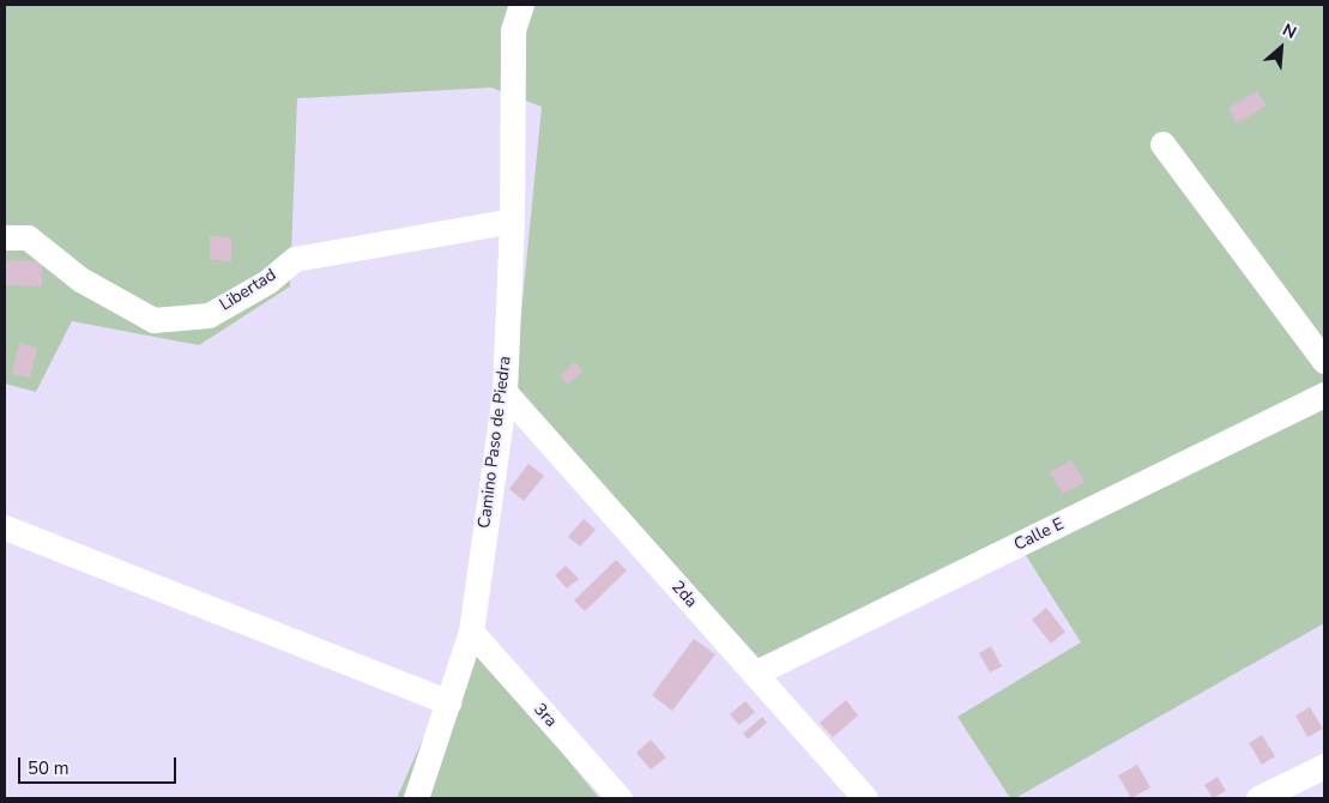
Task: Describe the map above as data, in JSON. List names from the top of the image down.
{
  "streets": {
    "street": [
      "Libertad",
      "Camino Paso de Piedra",
      "Calle E",
      "2da",
      "3ra"
    ]
  },
  "crossings": [
    ["Libertad", "Camino Paso de Piedra"],
    ["Camino Paso de Piedra", "2da"],
    ["Camino Paso de Piedra", "3ra"],
    ["Calle E", "2da"]
  ],
  "scale_bar": "50 m",
  "north": "top right"
}
